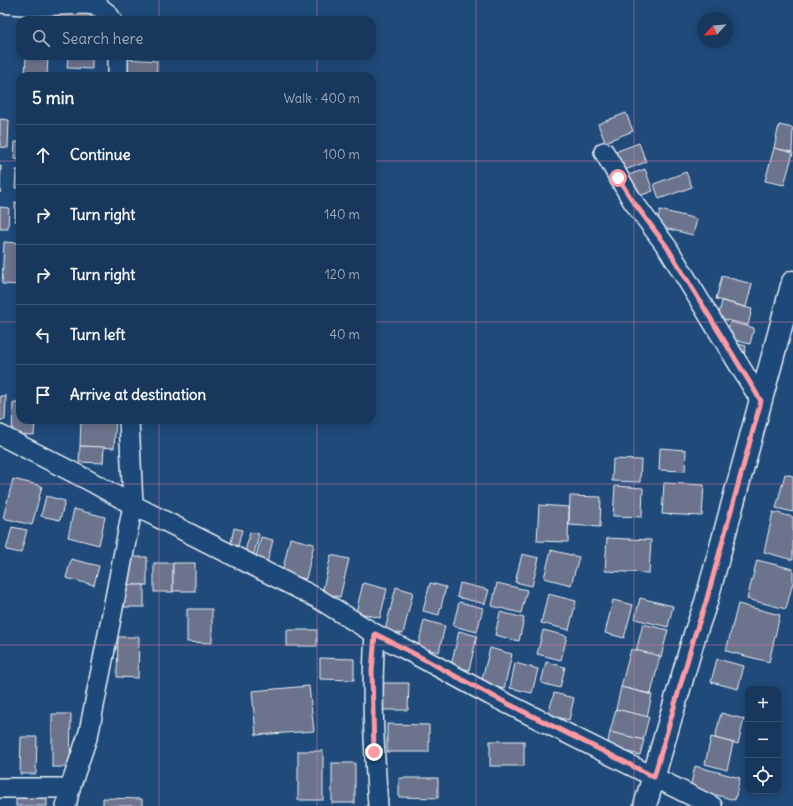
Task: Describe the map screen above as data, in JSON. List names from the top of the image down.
{
  "north": "bottom left",
  "page": {
    "search": "Search here",
    "heading": ["5 min", "Walk · 400 m"],
    "list": [
      ["Continue", "100 m"],
      ["Turn right", "140 m"],
      ["Turn right", "120 m"],
      ["Turn left", "40 m"],
      "Arrive at destination"
    ],
    "map_buttons": ["+", "−"]
  }
}
